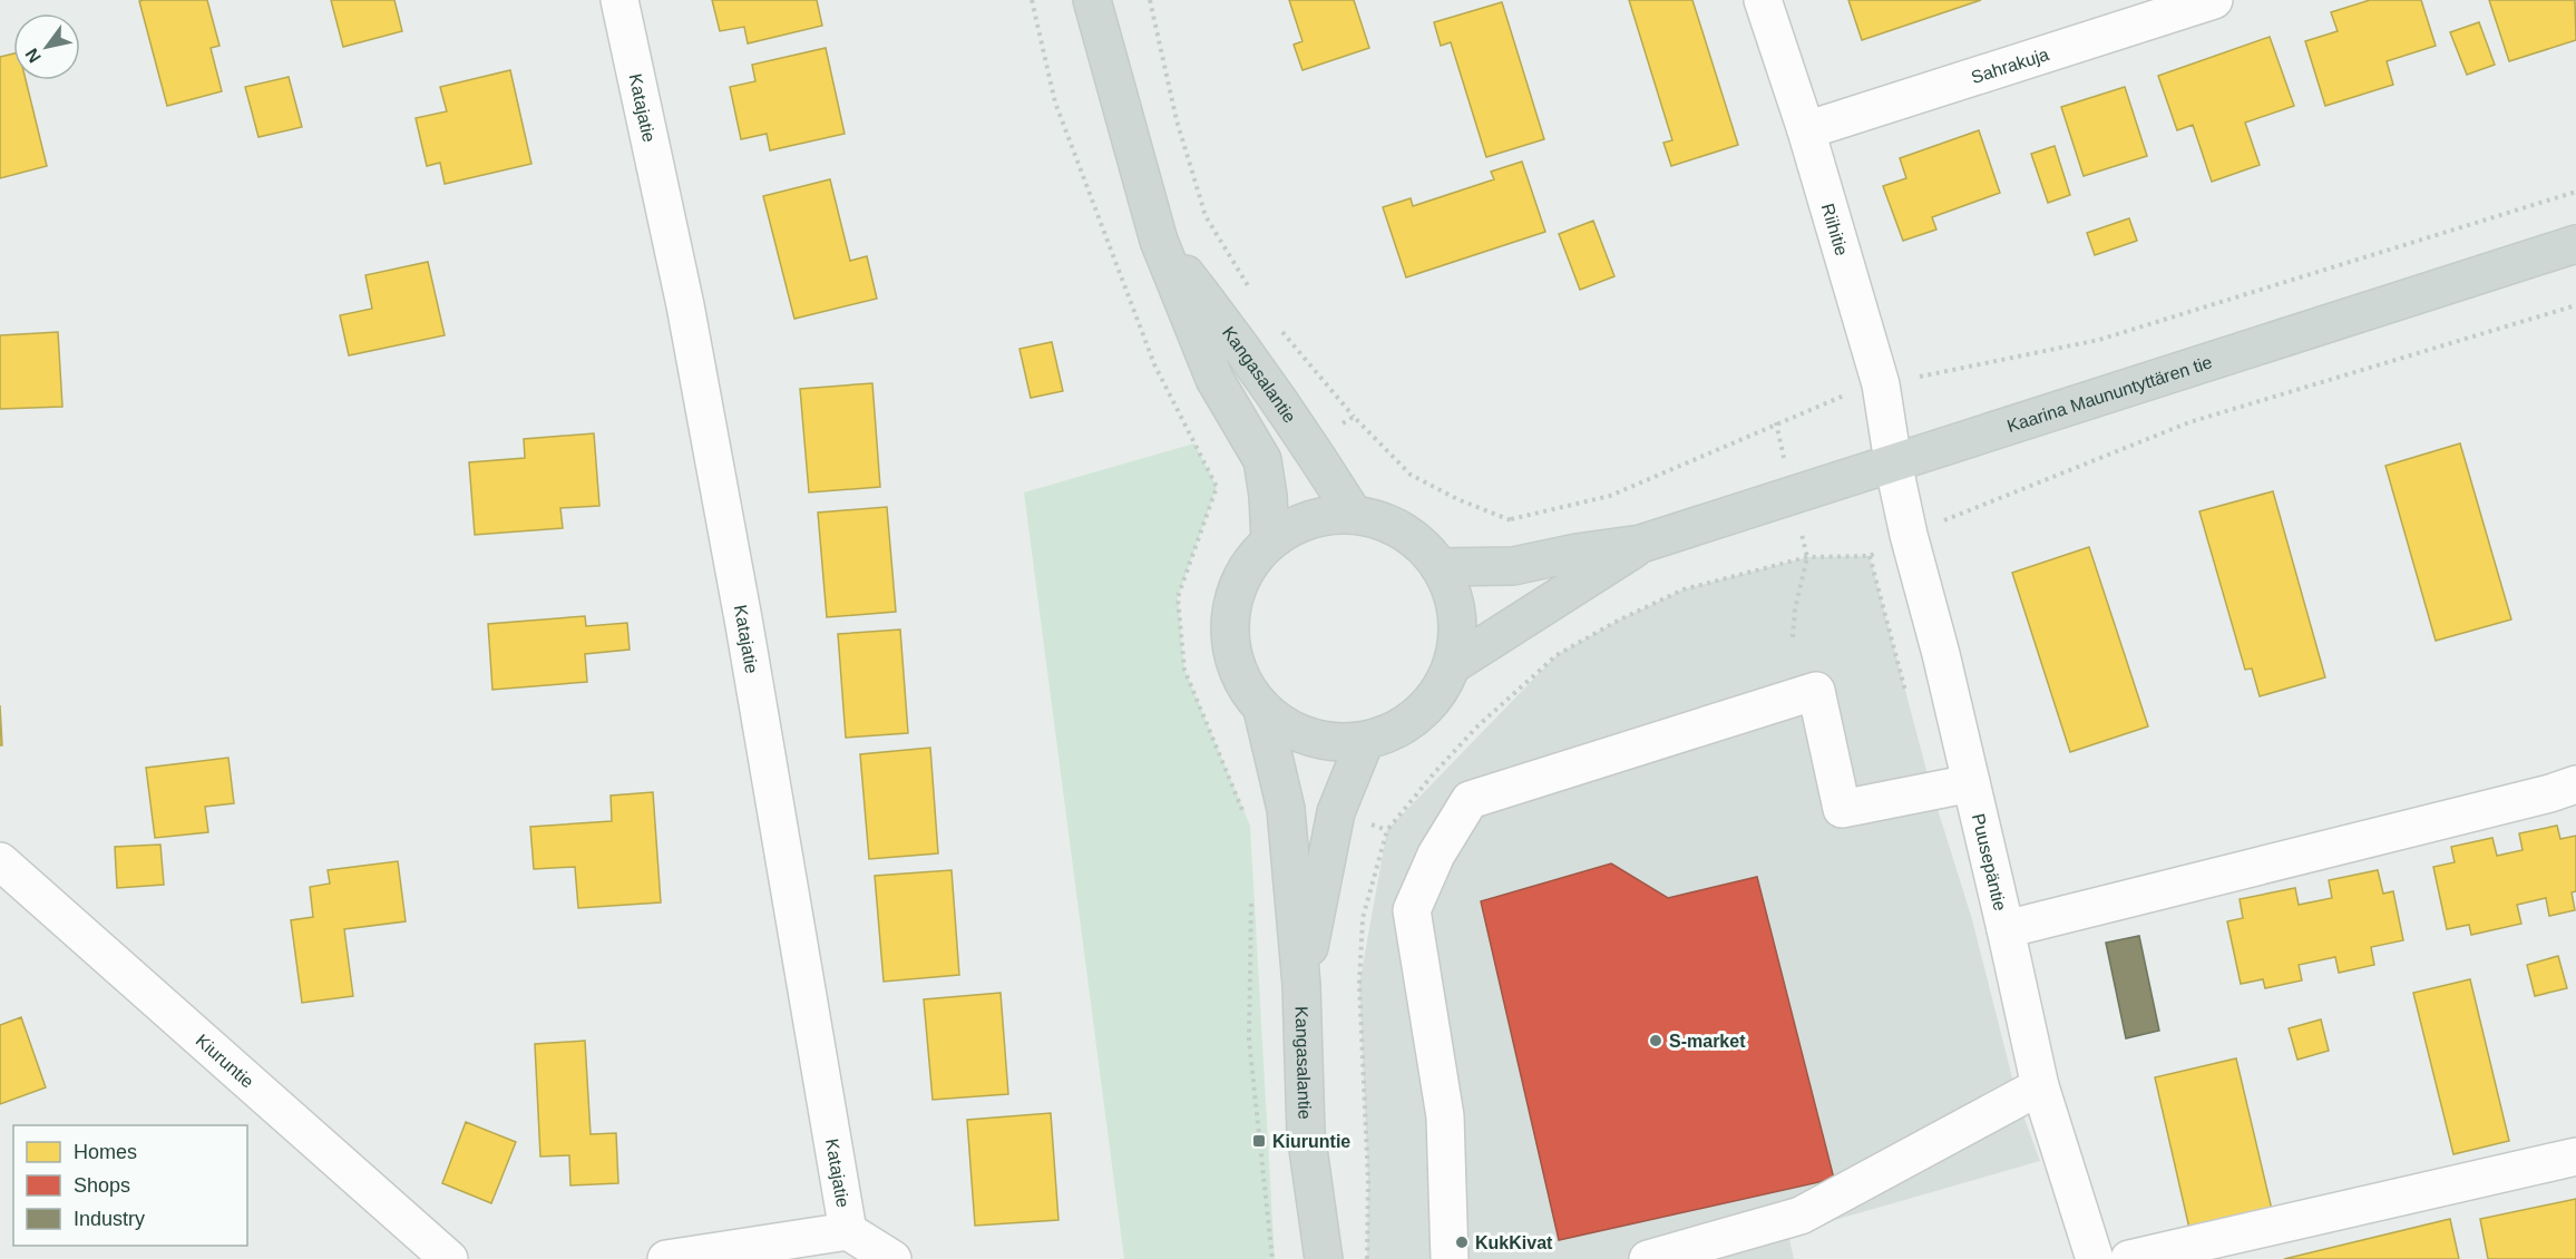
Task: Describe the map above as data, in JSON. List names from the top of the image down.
{
  "streets": {
    "main road": ["Kangasalantie", "Kaarina Maununtyttären tie"],
    "street": [
      "Sahrakuja",
      "Katajatie",
      "Riihitie",
      "Puusepäntie",
      "Kiuruntie"
    ]
  },
  "crossings": [
    ["Sahrakuja", "Riihitie"],
    ["Riihitie", "Kaarina Maununtyttären tie"],
    ["Riihitie", "Puusepäntie"],
    ["Kangasalantie", "Kaarina Maununtyttären tie"],
    ["Kaarina Maununtyttären tie", "Puusepäntie"]
  ],
  "places": {
    "other": ["S-market", "KukKivat"],
    "transit": ["Kiuruntie"]
  },
  "legend": ["Homes", "Shops", "Industry"],
  "north": "bottom left"
}
